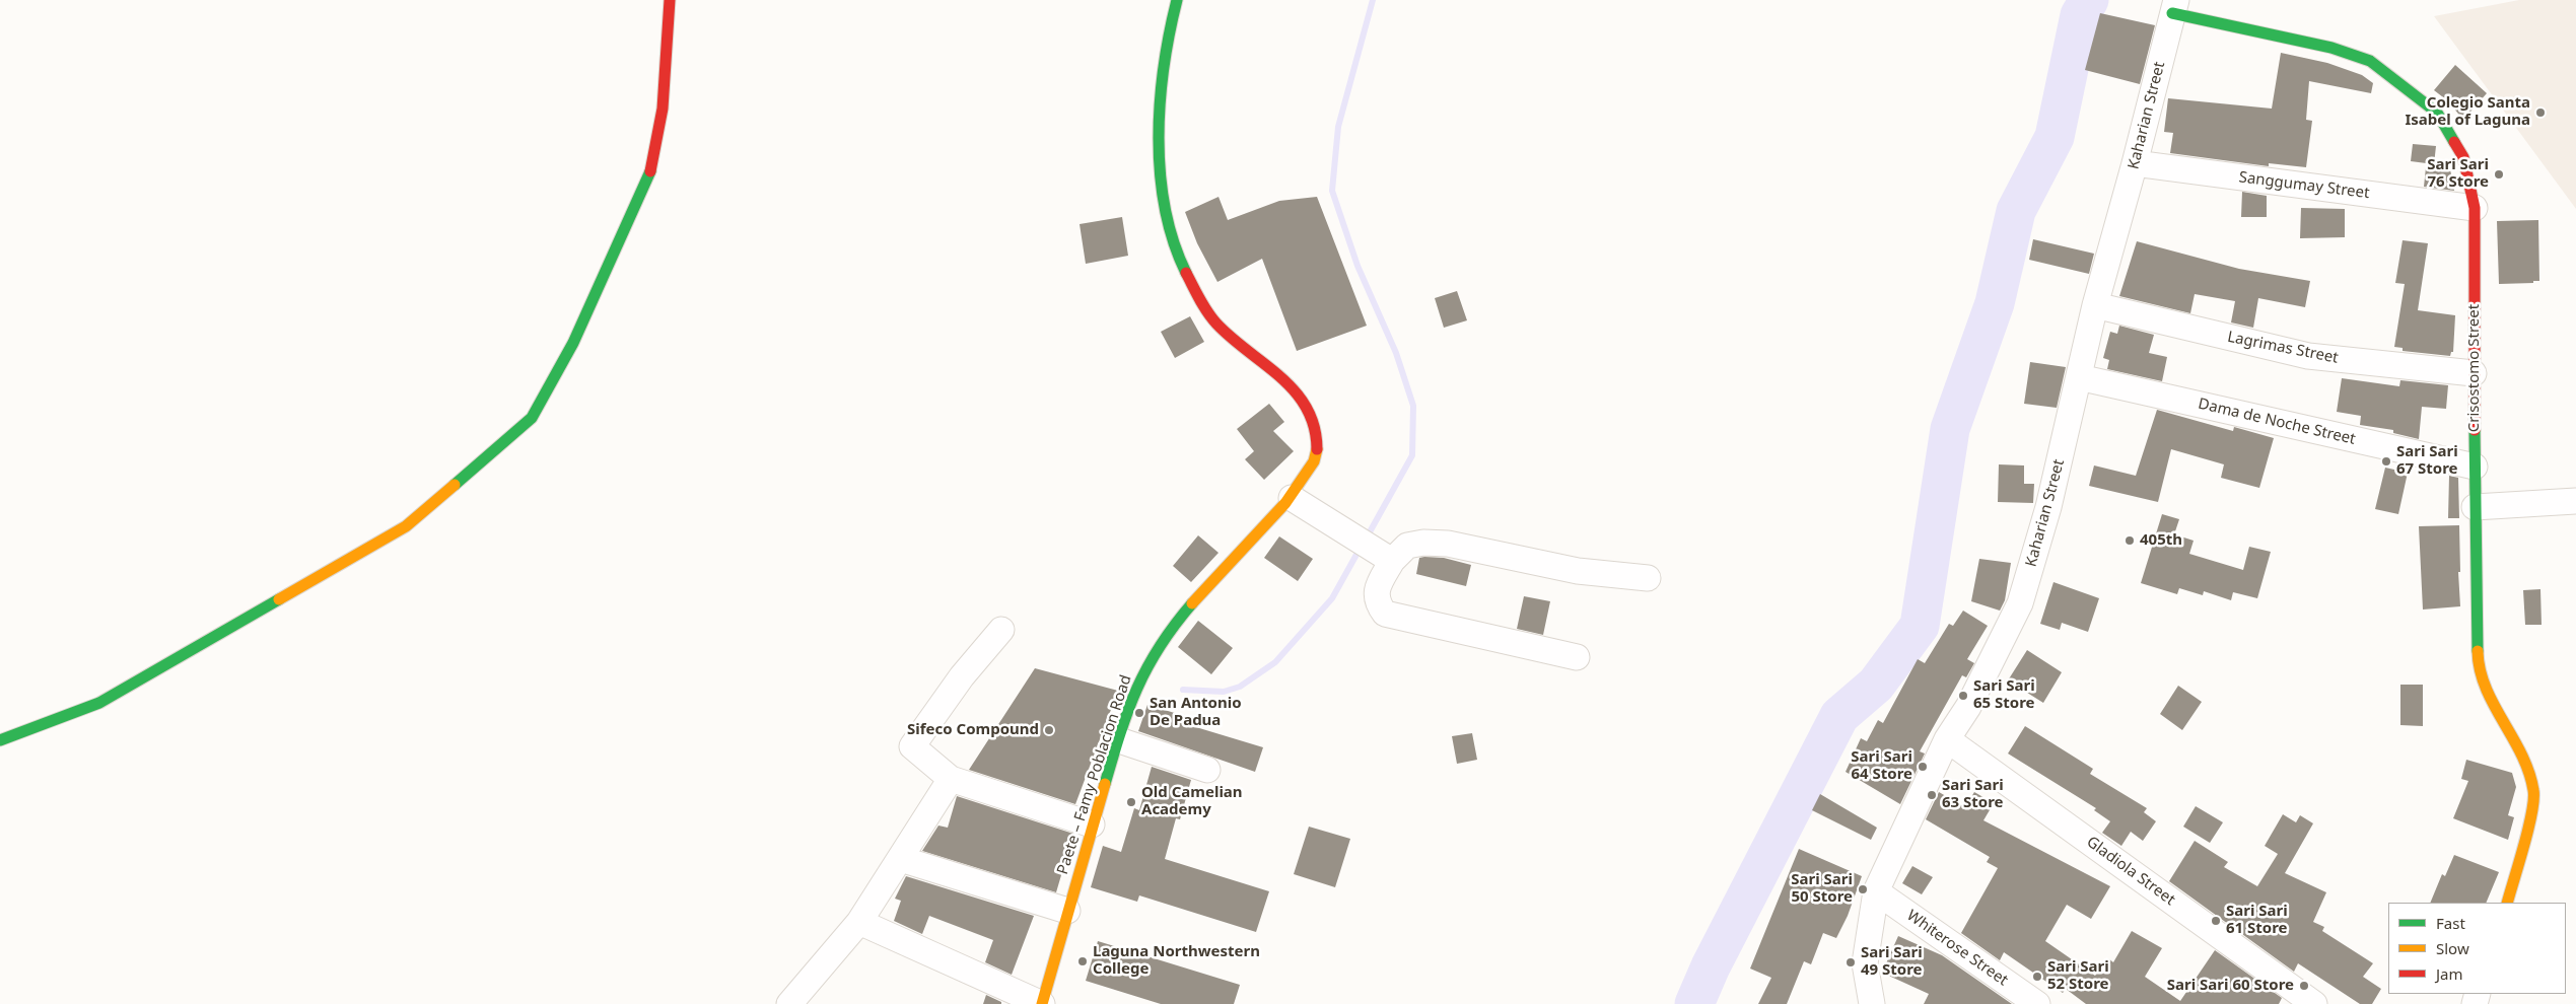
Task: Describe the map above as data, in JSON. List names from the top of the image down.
{
  "streets": {
    "street": [
      "Kaharian Street",
      "Sanggumay Street",
      "Lagrimas Street",
      "Crisostomo Street",
      "Dama de Noche Street",
      "Paete – Famy Poblacion Road",
      "Gladiola Street",
      "Whiterose Street"
    ]
  },
  "crossings": [
    ["Kaharian Street", "Sanggumay Street"],
    ["Kaharian Street", "Lagrimas Street"],
    ["Kaharian Street", "Crisostomo Street"],
    ["Kaharian Street", "Dama de Noche Street"],
    ["Kaharian Street", "Gladiola Street"],
    ["Kaharian Street", "Whiterose Street"],
    ["Sanggumay Street", "Crisostomo Street"],
    ["Lagrimas Street", "Crisostomo Street"],
    ["Crisostomo Street", "Dama de Noche Street"]
  ],
  "places": [
    "Colegio Santa Isabel of Laguna",
    "Sari Sari 76 Store",
    "Sari Sari 67 Store",
    "405th",
    "Sari Sari 65 Store",
    "San Antonio De Padua",
    "Sifeco Compound",
    "Sari Sari 64 Store",
    "Sari Sari 63 Store",
    "Old Camelian Academy",
    "Sari Sari 50 Store",
    "Sari Sari 61 Store",
    "Laguna Northwestern College",
    "Sari Sari 49 Store",
    "Sari Sari 52 Store",
    "Sari Sari 60 Store"
  ],
  "legend": ["Fast", "Slow", "Jam"]
}
